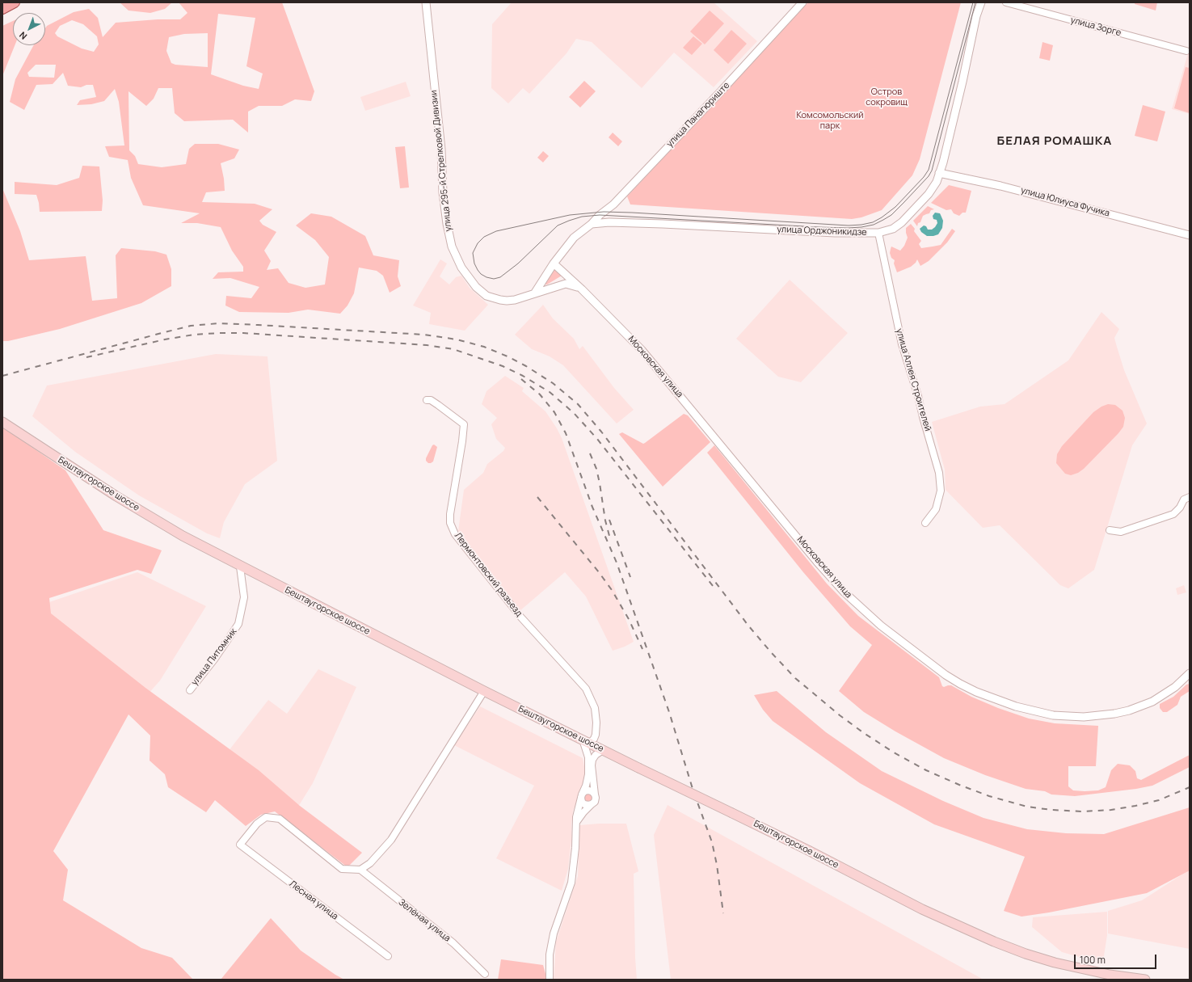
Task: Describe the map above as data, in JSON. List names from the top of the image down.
{
  "streets": {
    "main road": ["Бештаугорское шоссе"],
    "street": [
      "улица Зорге",
      "улица Панагюриште",
      "улица 295-й Стрелковой Дивизии",
      "улица Юлиуса Фучика",
      "улица Орджоникидзе",
      "Московская улица",
      "улица Аллея Строителей",
      "Лермонтовский разъезд",
      "улица Питомник",
      "Лесная улица",
      "Зелёная улица"
    ]
  },
  "crossings": [
    ["улица Панагюриште", "улица Орджоникидзе"],
    ["улица 295-й Стрелковой Дивизии", "Московская улица"],
    ["улица Юлиуса Фучика", "улица Орджоникидзе"],
    ["улица Орджоникидзе", "улица Аллея Строителей"],
    ["Бештаугорское шоссе", "Лермонтовский разъезд"],
    ["Бештаугорское шоссе", "улица Питомник"],
    ["Лесная улица", "Зелёная улица"]
  ],
  "districts": ["БЕЛАЯ РОМАШКА"],
  "parks": ["Остров сокровищ", "Комсомольский парк"],
  "scale_bar": "100 m",
  "north": "bottom left"
}
